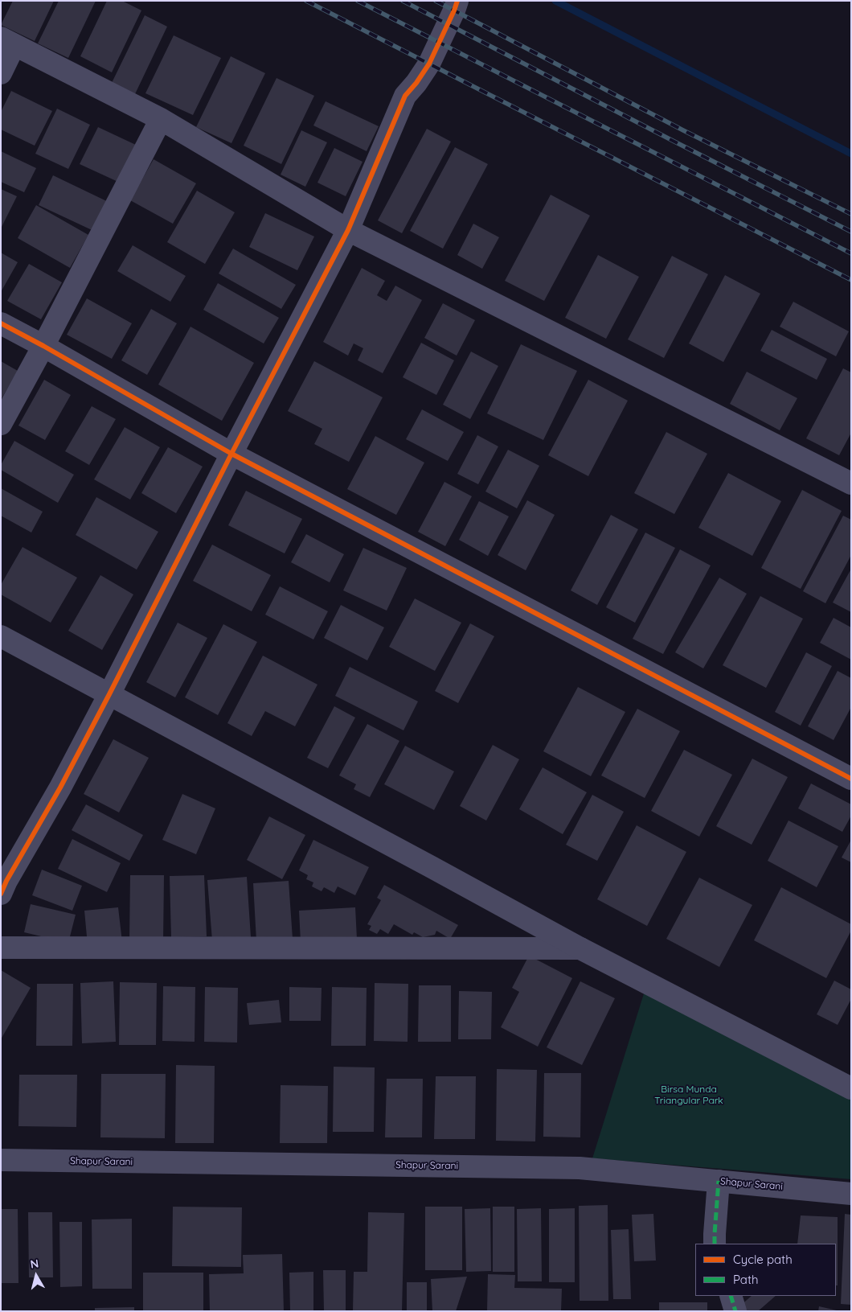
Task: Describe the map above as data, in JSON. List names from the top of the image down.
{
  "streets": {
    "street": ["Shapur Sarani"]
  },
  "parks": ["Birsa Munda Triangular Park"],
  "legend": ["Cycle path", "Path"],
  "north": "top"
}
